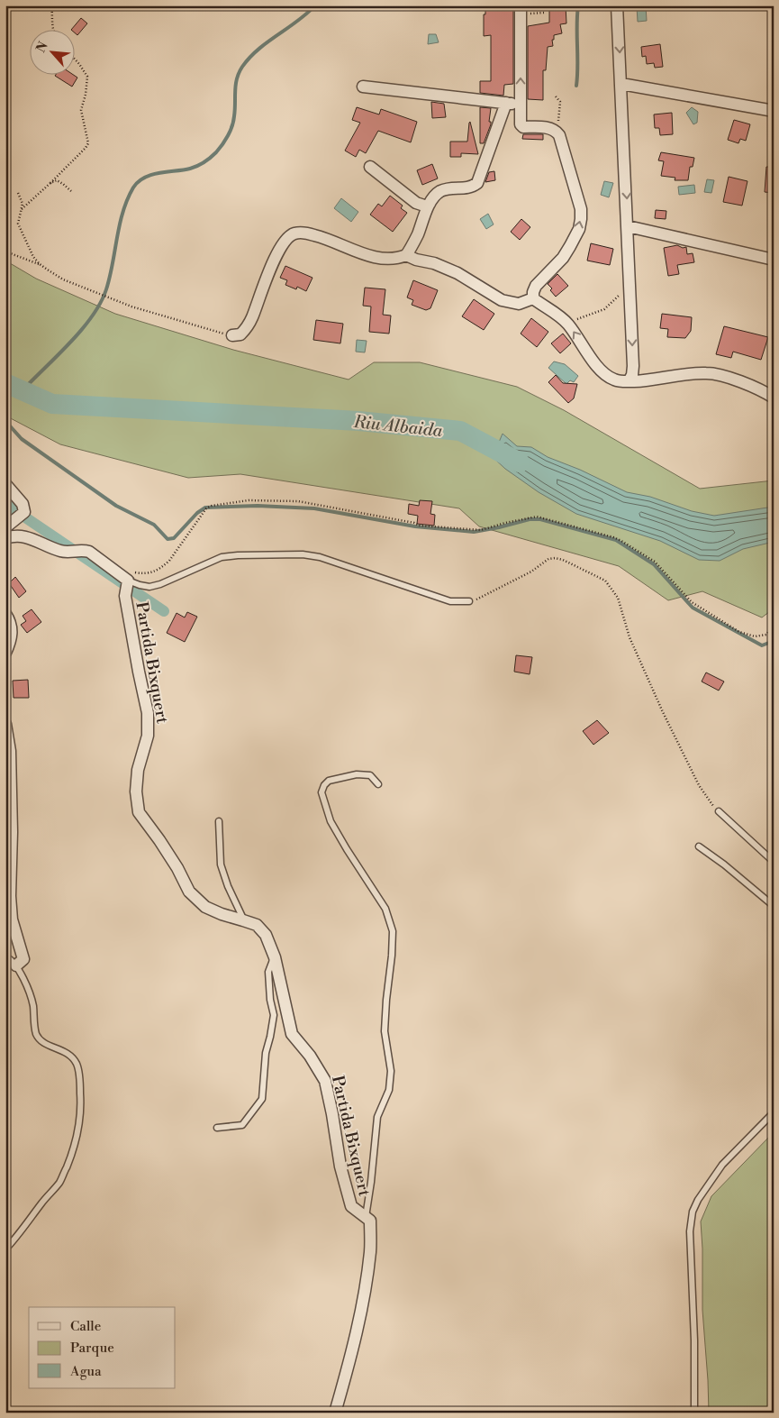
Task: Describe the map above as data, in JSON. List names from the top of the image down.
{
  "streets": {
    "street": ["Partida Bixquert"]
  },
  "water": ["Riu Albaida"],
  "legend": ["Calle", "Parque", "Agua"],
  "north": "top left"
}
